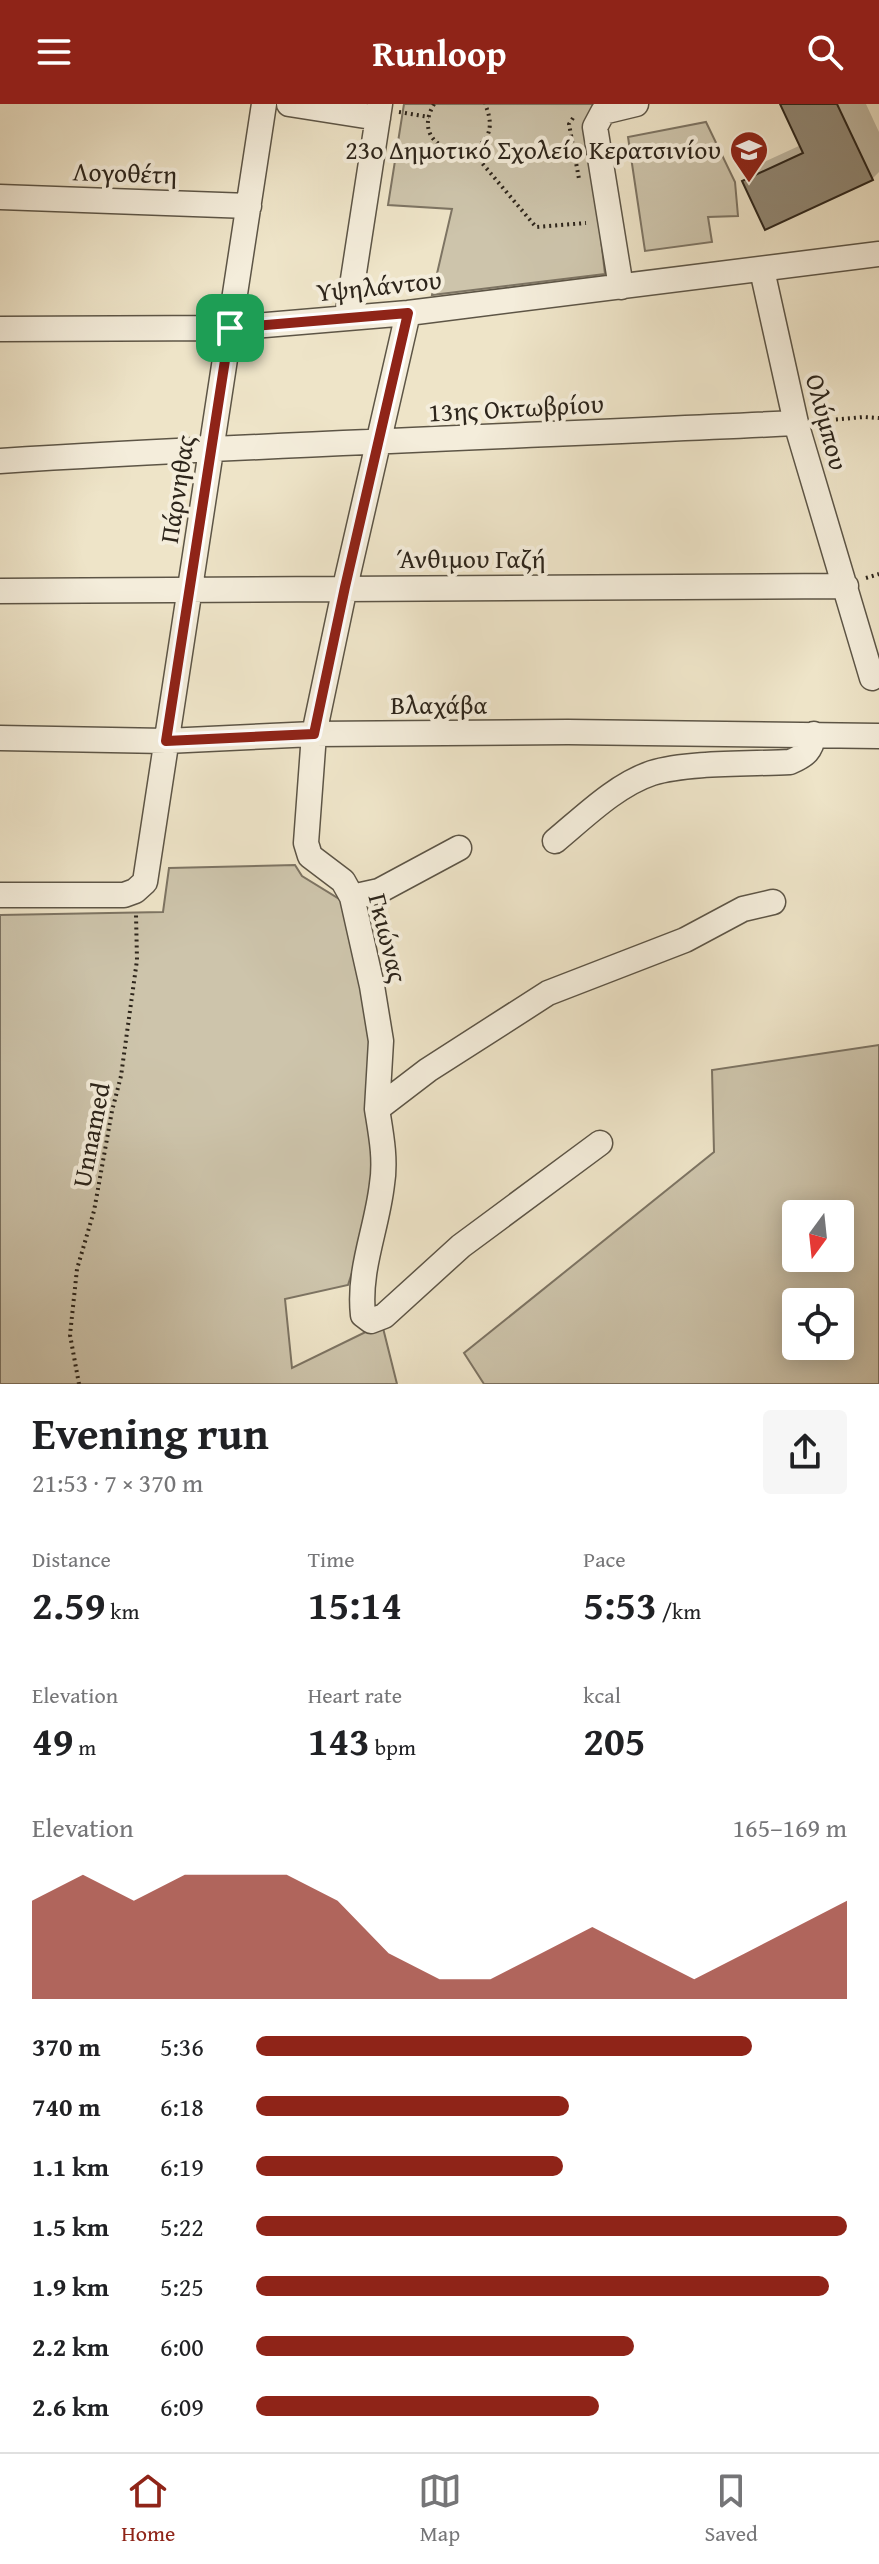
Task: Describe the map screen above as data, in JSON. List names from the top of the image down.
{
  "streets": {
    "street": [
      "Λογοθέτη",
      "Υψηλάντου",
      "13ης Οκτωβρίου",
      "Ολύμπου",
      "Πάρνηθας",
      "Άνθιμου Γαζή",
      "Βλαχάβα",
      "Γκιώνας"
    ],
    "path": ["Unnamed"]
  },
  "crossings": [
    ["Λογοθέτη", "Πάρνηθας"],
    ["Υψηλάντου", "Ολύμπου"],
    ["Υψηλάντου", "Πάρνηθας"],
    ["Υψηλάντου", "Γκιώνας"],
    ["13ης Οκτωβρίου", "Ολύμπου"],
    ["13ης Οκτωβρίου", "Πάρνηθας"],
    ["13ης Οκτωβρίου", "Γκιώνας"],
    ["Ολύμπου", "Άνθιμου Γαζή"],
    ["Πάρνηθας", "Άνθιμου Γαζή"],
    ["Πάρνηθας", "Βλαχάβα"],
    ["Πάρνηθας", "Unnamed"],
    ["Άνθιμου Γαζή", "Γκιώνας"],
    ["Βλαχάβα", "Γκιώνας"]
  ],
  "places": {
    "school or university": ["23o Δημοτικό Σχολείο Κερατσινίου"]
  },
  "north": "bottom",
  "page": {
    "header": "Runloop",
    "heading": ["Evening run", "21:53 · 7 × 370 m"],
    "stats": [
      ["Distance", "2.59 km"],
      ["Time", "15:14"],
      ["Pace", "5:53 /km"],
      ["Elevation", "49 m"],
      ["Heart rate", "143 bpm"],
      ["kcal", "205"]
    ],
    "chart": ["Elevation", "165–169 m"],
    "list": [
      {
        "name": "370 m",
        "note": "5:36"
      },
      {
        "name": "740 m",
        "note": "6:18"
      },
      {
        "name": "1.1 km",
        "note": "6:19"
      },
      {
        "name": "1.5 km",
        "note": "5:22"
      },
      {
        "name": "1.9 km",
        "note": "5:25"
      },
      {
        "name": "2.2 km",
        "note": "6:00"
      },
      {
        "name": "2.6 km",
        "note": "6:09"
      }
    ],
    "tabs": ["Home", "Map", "Saved"]
  }
}
